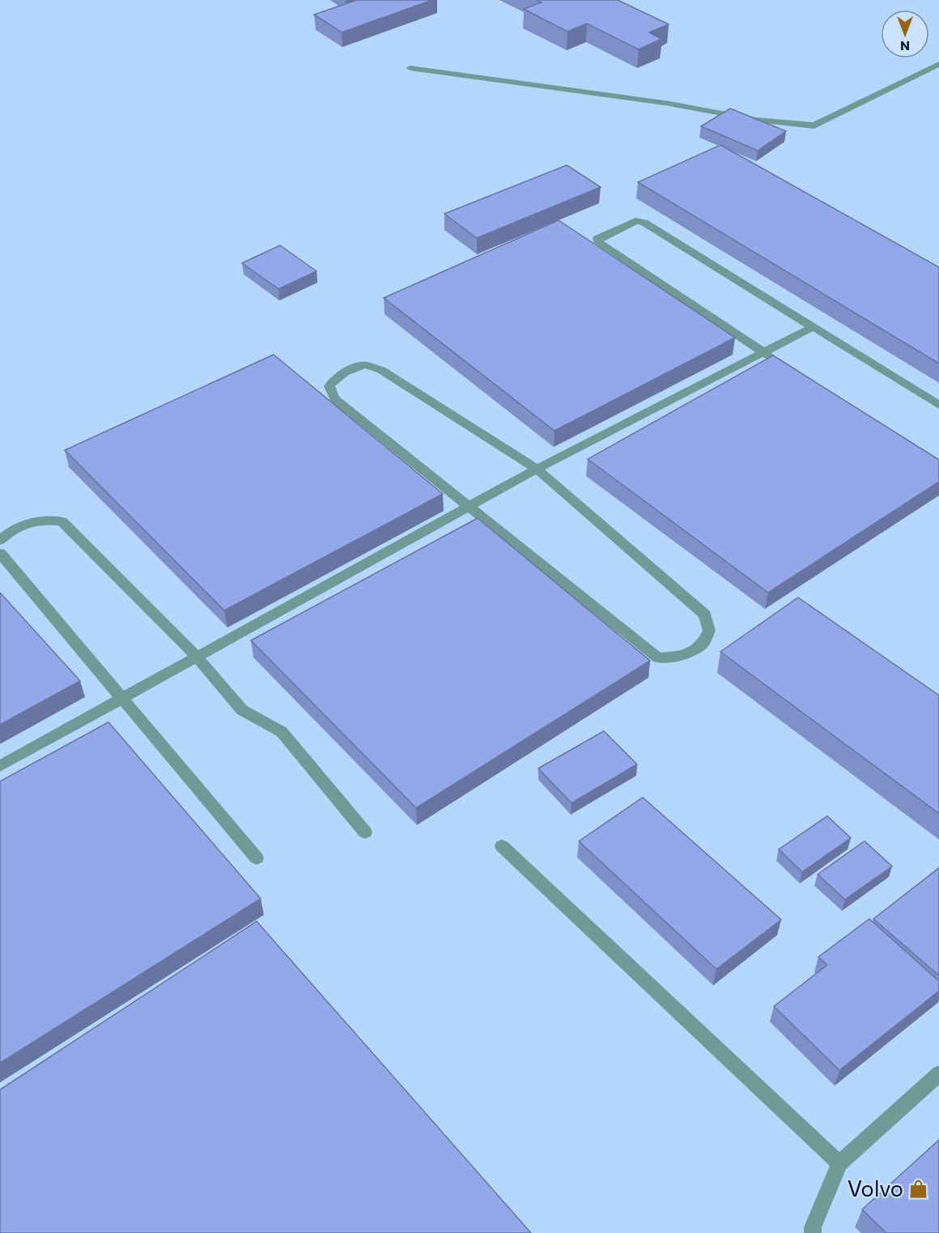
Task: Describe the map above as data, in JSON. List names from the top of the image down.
{
  "places": {
    "shop": ["Volvo"]
  },
  "north": "bottom"
}
